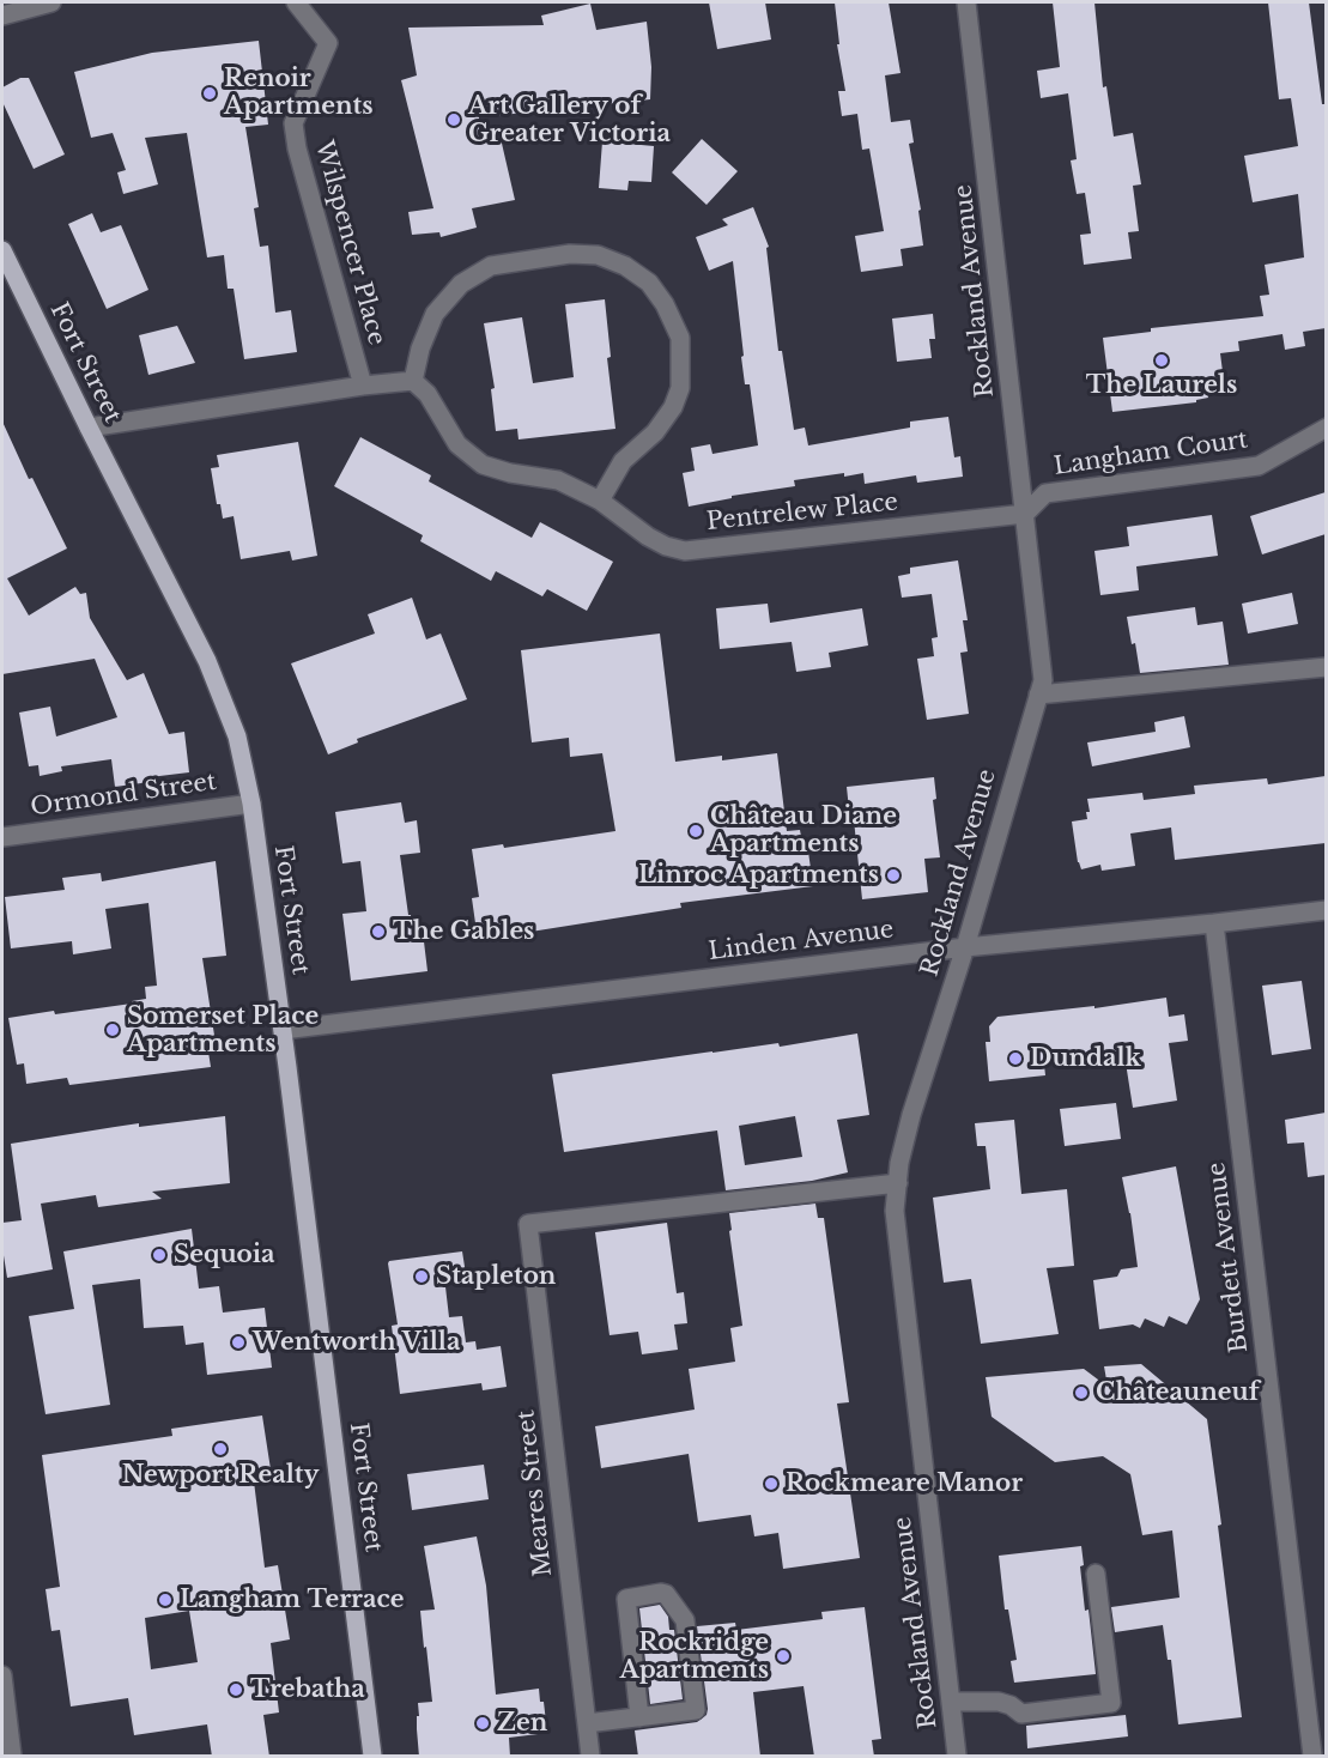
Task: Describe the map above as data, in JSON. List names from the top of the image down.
{
  "streets": {
    "main road": ["Fort Street"],
    "street": [
      "Wilspencer Place",
      "Rockland Avenue",
      "Langham Court",
      "Pentrelew Place",
      "Ormond Street",
      "Linden Avenue",
      "Burdett Avenue",
      "Meares Street"
    ]
  },
  "crossings": [
    ["Rockland Avenue", "Langham Court"],
    ["Rockland Avenue", "Pentrelew Place"],
    ["Rockland Avenue", "Linden Avenue"],
    ["Rockland Avenue", "Meares Street"],
    ["Fort Street", "Ormond Street"],
    ["Fort Street", "Linden Avenue"],
    ["Langham Court", "Pentrelew Place"],
    ["Linden Avenue", "Burdett Avenue"]
  ],
  "places": [
    "Renoir Apartments",
    "Art Gallery of Greater Victoria",
    "The Laurels",
    "Château Diane Apartments",
    "Linroc Apartments",
    "The Gables",
    "Somerset Place Apartments",
    "Dundalk",
    "Sequoia",
    "Stapleton",
    "Wentworth Villa",
    "Châteauneuf",
    "Newport Realty",
    "Rockmeare Manor",
    "Langham Terrace",
    "Rockridge Apartments",
    "Trebatha",
    "Zen"
  ]
}
